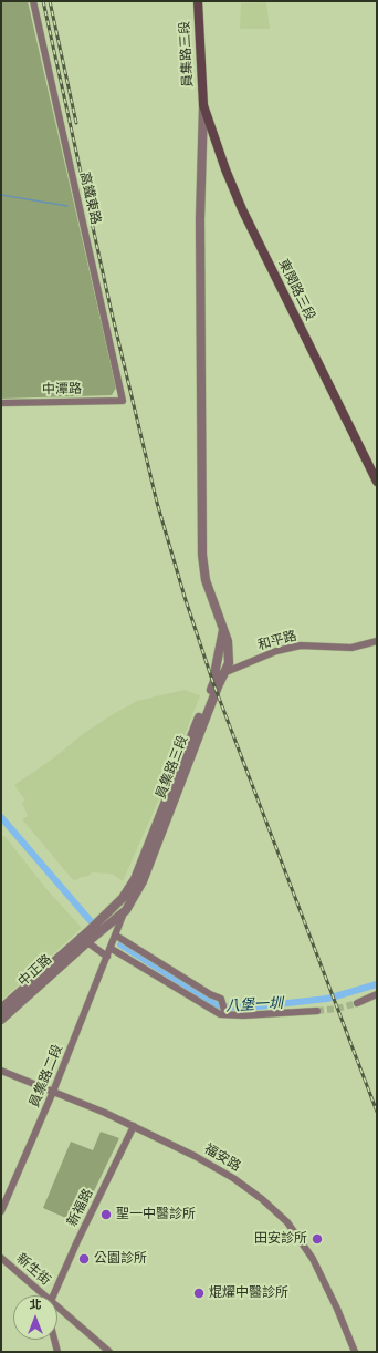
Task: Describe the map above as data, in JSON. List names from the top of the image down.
{
  "streets": {
    "main road": ["員集路三段", "東閔路三段"],
    "street": [
      "高鐵東路",
      "中潭路",
      "和平路",
      "中正路",
      "員集路二段",
      "福安路",
      "新福路",
      "新生街"
    ]
  },
  "crossings": [
    ["員集路三段", "東閔路三段"],
    ["員集路三段", "和平路"],
    ["高鐵東路", "中潭路"],
    ["員集路二段", "福安路"],
    ["福安路", "新福路"]
  ],
  "water": ["八堡一圳"],
  "places": [
    "聖一中醫診所",
    "田安診所",
    "公園診所",
    "焜燿中醫診所"
  ],
  "north": "top"
}
